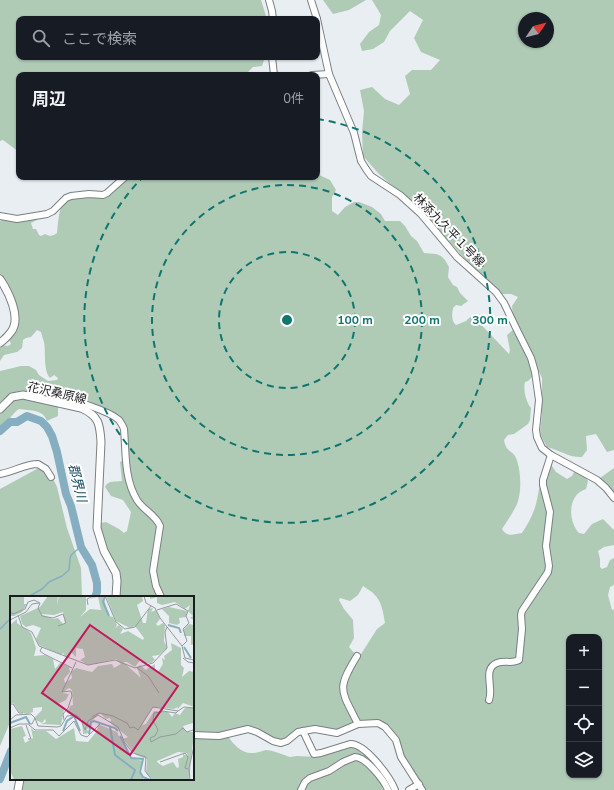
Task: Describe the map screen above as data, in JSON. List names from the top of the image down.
{
  "streets": {
    "main road": ["花沢桑原線"],
    "street": ["林添九久平１号線"]
  },
  "water": ["郡界川"],
  "north": "top right",
  "page": {
    "search": "ここで検索",
    "heading": ["周辺", "0件"],
    "map_buttons": ["+", "−"]
  },
  "rings": ["100 m", "200 m", "300 m"]
}
